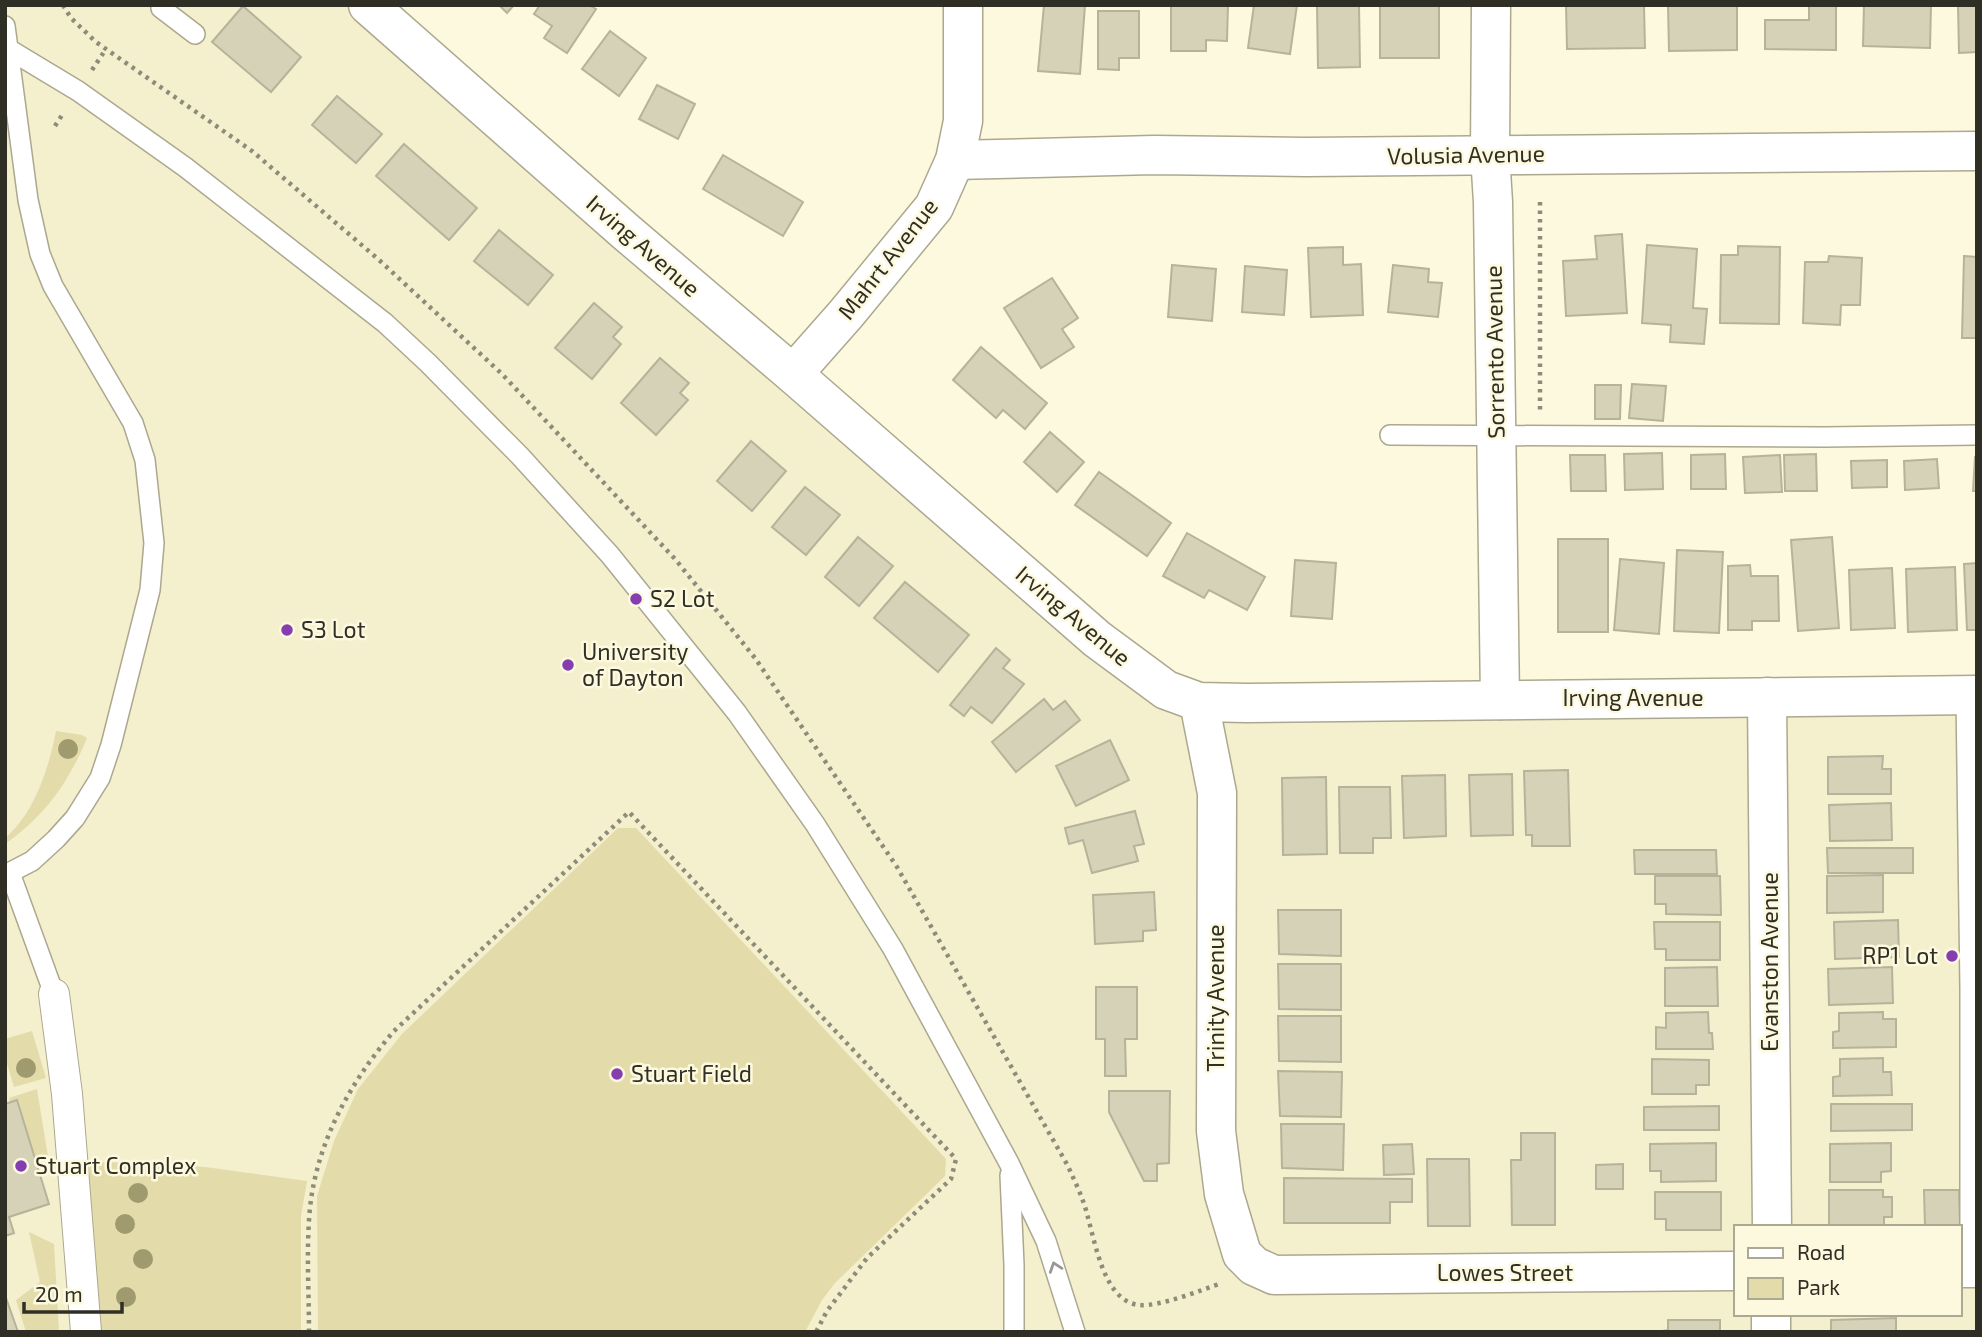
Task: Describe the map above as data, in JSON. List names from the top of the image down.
{
  "streets": {
    "street": [
      "Volusia Avenue",
      "Irving Avenue",
      "Mahrt Avenue",
      "Sorrento Avenue",
      "Evanston Avenue",
      "Trinity Avenue",
      "Lowes Street"
    ]
  },
  "crossings": [
    ["Volusia Avenue", "Mahrt Avenue"],
    ["Volusia Avenue", "Sorrento Avenue"],
    ["Irving Avenue", "Mahrt Avenue"],
    ["Irving Avenue", "Sorrento Avenue"],
    ["Irving Avenue", "Evanston Avenue"],
    ["Irving Avenue", "Trinity Avenue"],
    ["Trinity Avenue", "Lowes Street"]
  ],
  "places": [
    "S2 Lot",
    "S3 Lot",
    "University of Dayton",
    "RP1 Lot",
    "Stuart Field",
    "Stuart Complex"
  ],
  "legend": ["Road", "Park"],
  "scale_bar": "20 m"
}
